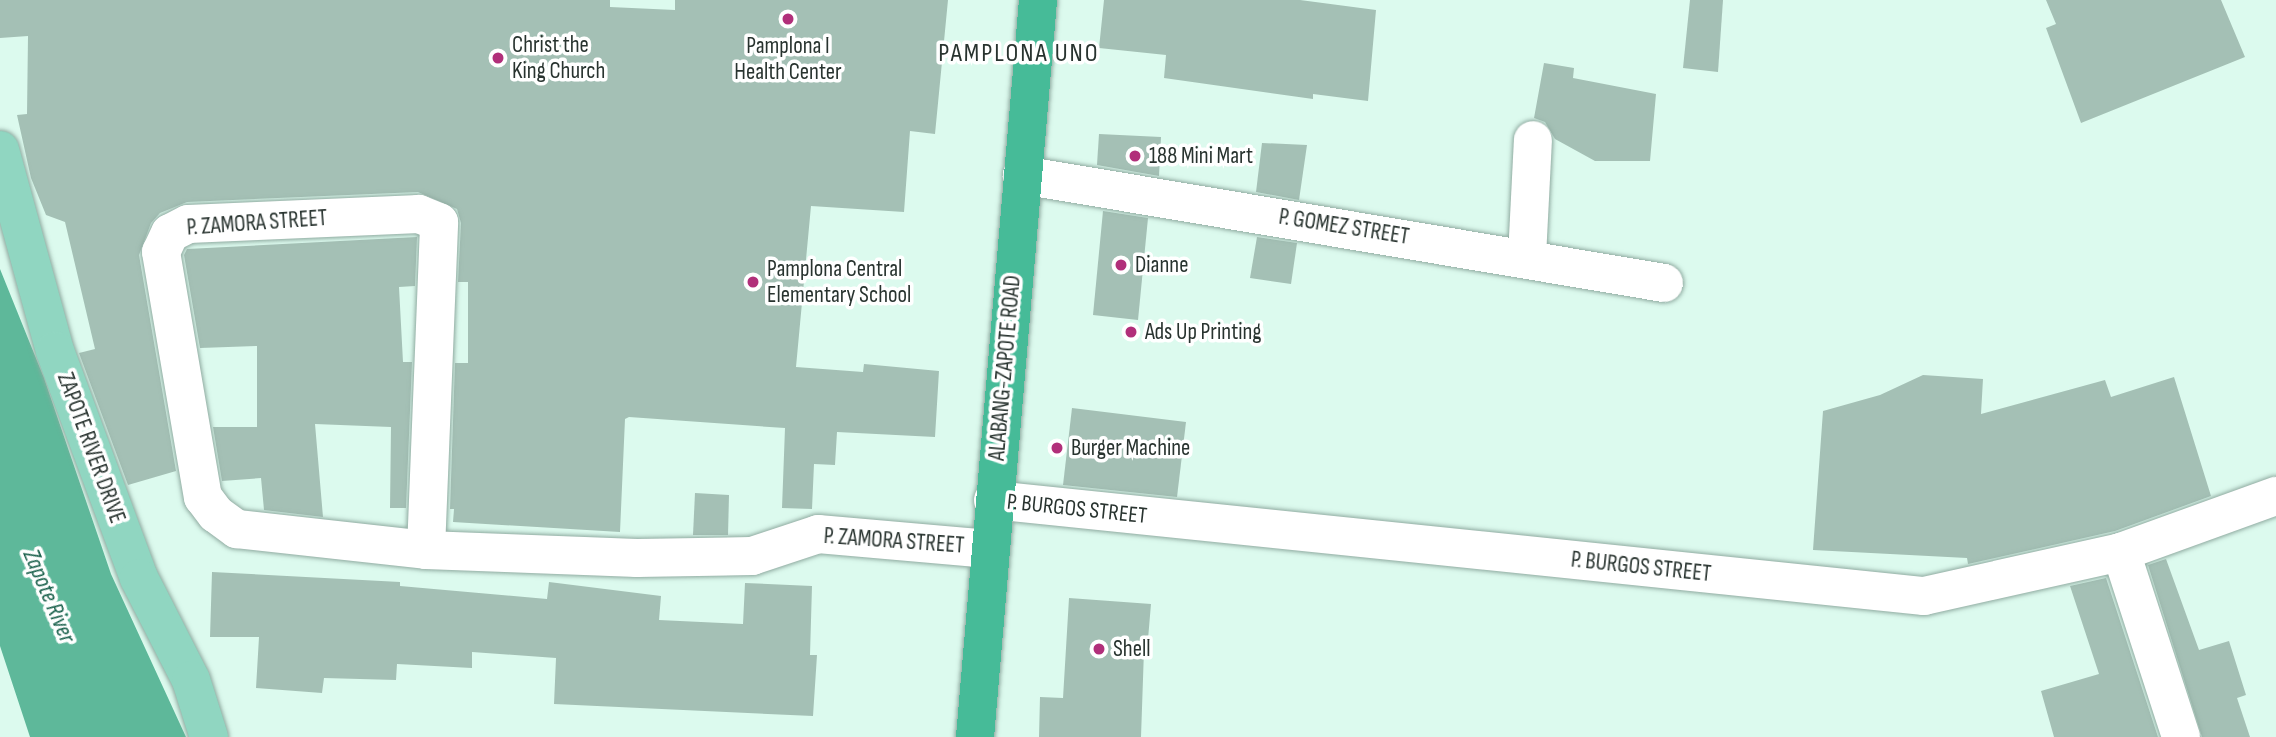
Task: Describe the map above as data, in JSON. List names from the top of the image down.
{
  "streets": {
    "highway": ["ALABANG-ZAPOTE ROAD"],
    "main road": ["ZAPOTE RIVER DRIVE"],
    "street": ["P. ZAMORA STREET", "P. GOMEZ STREET", "P. BURGOS STREET"]
  },
  "crossings": [
    ["P. ZAMORA STREET", "ALABANG-ZAPOTE ROAD"],
    ["P. GOMEZ STREET", "ALABANG-ZAPOTE ROAD"],
    ["ALABANG-ZAPOTE ROAD", "P. BURGOS STREET"]
  ],
  "districts": ["PAMPLONA UNO"],
  "water": ["Zapote River"],
  "places": [
    "Pamplona I Health Center",
    "Christ the King Church",
    "188 Mini Mart",
    "Dianne",
    "Pamplona Central Elementary School",
    "Ads Up Printing",
    "Burger Machine",
    "Shell"
  ]
}
